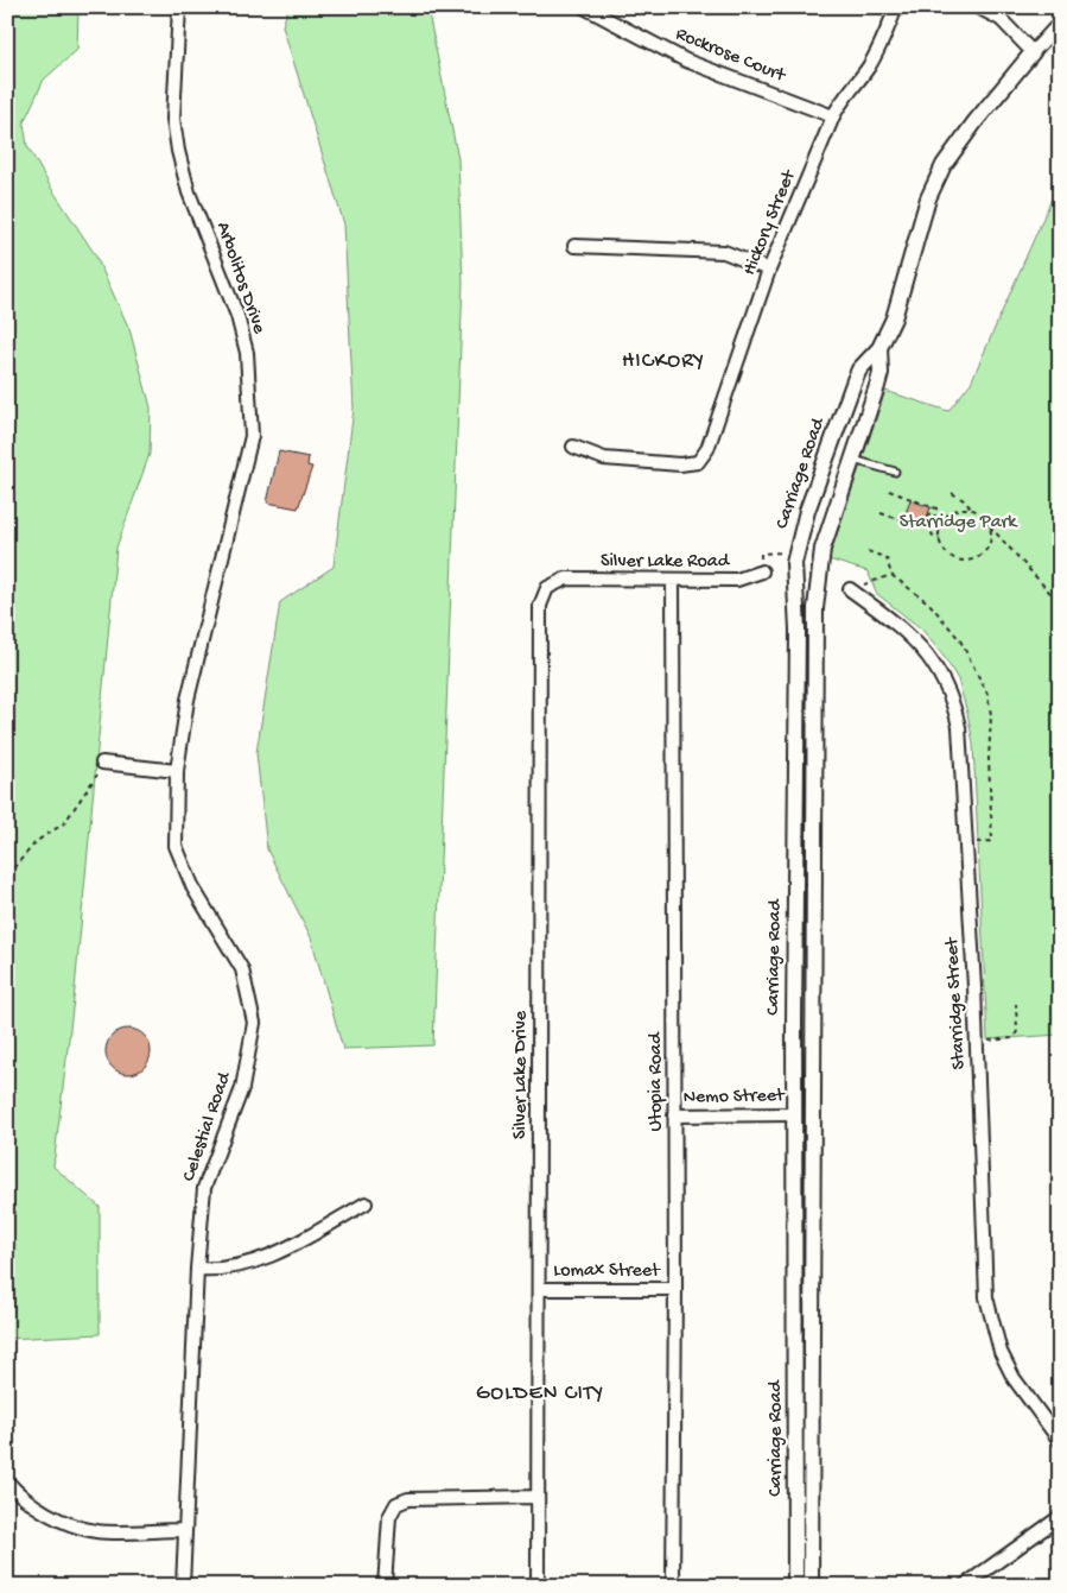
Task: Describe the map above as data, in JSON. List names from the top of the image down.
{
  "streets": {
    "street": [
      "Rockrose Court",
      "Hickory Street",
      "Arbolitos Drive",
      "Carriage Road",
      "Silver Lake Road",
      "Starridge Street",
      "Silver Lake Drive",
      "Utopia Road",
      "Nemo Street",
      "Celestial Road",
      "Lomax Street"
    ]
  },
  "crossings": [
    ["Rockrose Court", "Hickory Street"],
    ["Arbolitos Drive", "Celestial Road"],
    ["Carriage Road", "Nemo Street"],
    ["Silver Lake Road", "Silver Lake Drive"],
    ["Silver Lake Road", "Utopia Road"],
    ["Silver Lake Drive", "Lomax Street"],
    ["Utopia Road", "Nemo Street"],
    ["Utopia Road", "Lomax Street"]
  ],
  "districts": ["HICKORY", "GOLDEN CITY"],
  "parks": ["Starridge Park"]
}
